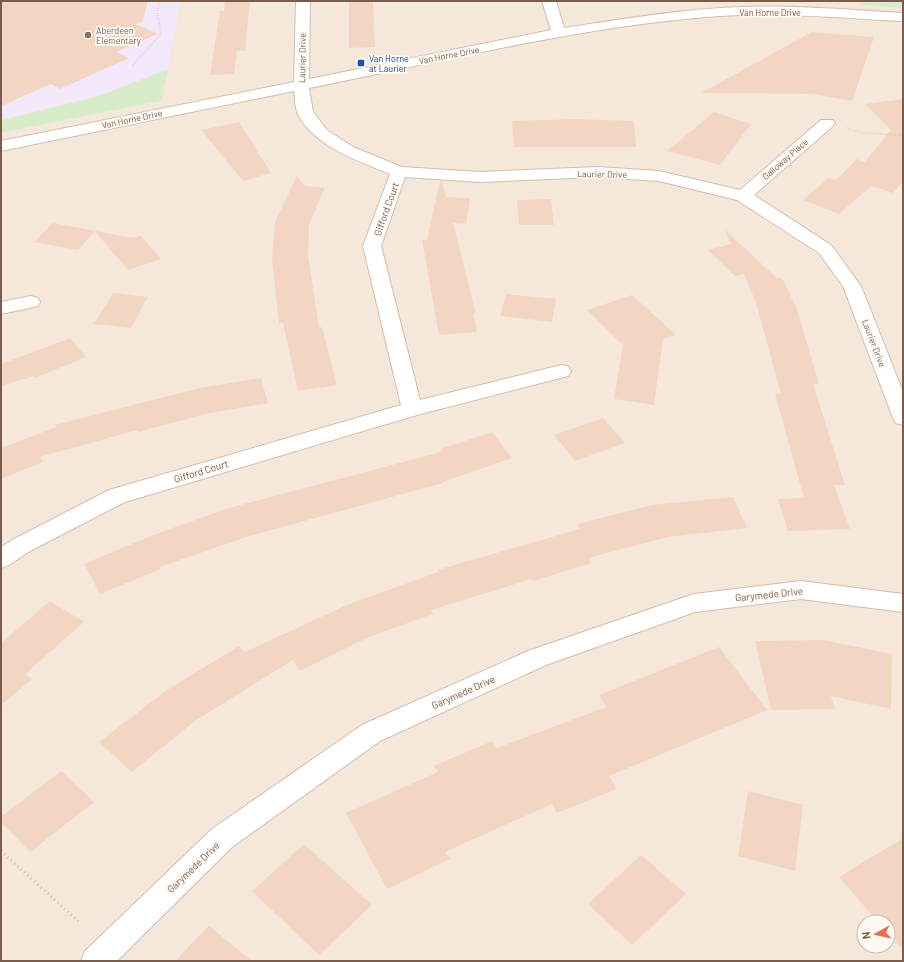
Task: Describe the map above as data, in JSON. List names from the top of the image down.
{
  "streets": {
    "street": [
      "Van Horne Drive",
      "Laurier Drive",
      "Galloway Place",
      "Gifford Court",
      "Garymede Drive"
    ]
  },
  "crossings": [
    ["Van Horne Drive", "Laurier Drive"],
    ["Laurier Drive", "Galloway Place"],
    ["Laurier Drive", "Gifford Court"]
  ],
  "places": {
    "other": ["Aberdeen Elementary"],
    "transit": ["Van Horne at Laurier"]
  },
  "north": "left"
}
